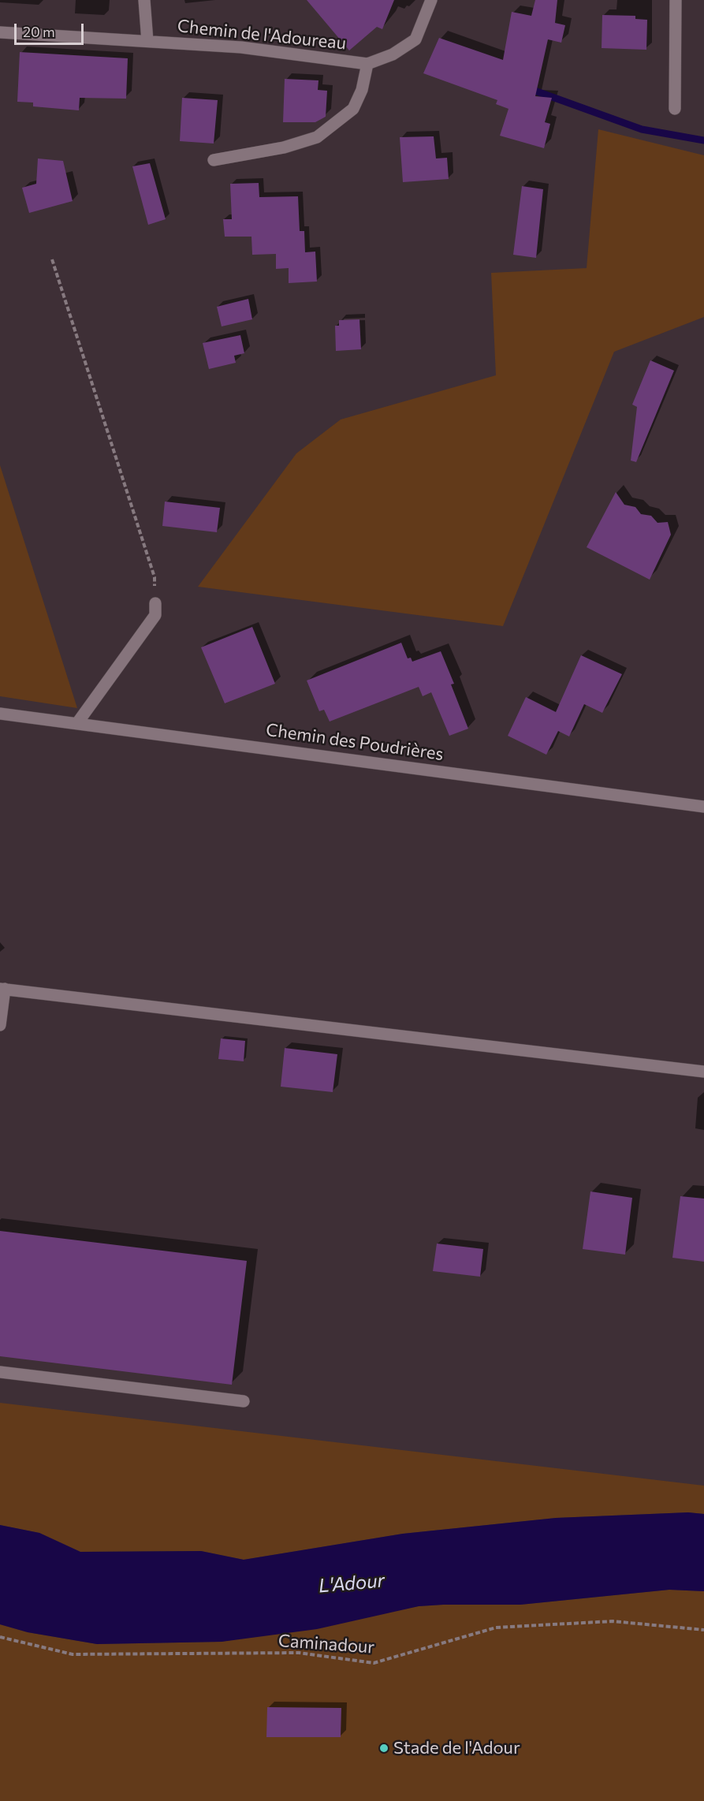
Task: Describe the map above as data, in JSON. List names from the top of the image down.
{
  "streets": {
    "street": ["Chemin de l'Adoureau", "Chemin des Poudrières"],
    "path": ["Caminadour"]
  },
  "water": ["L'Adour"],
  "places": ["Stade de l'Adour"],
  "scale_bar": "20 m"
}
